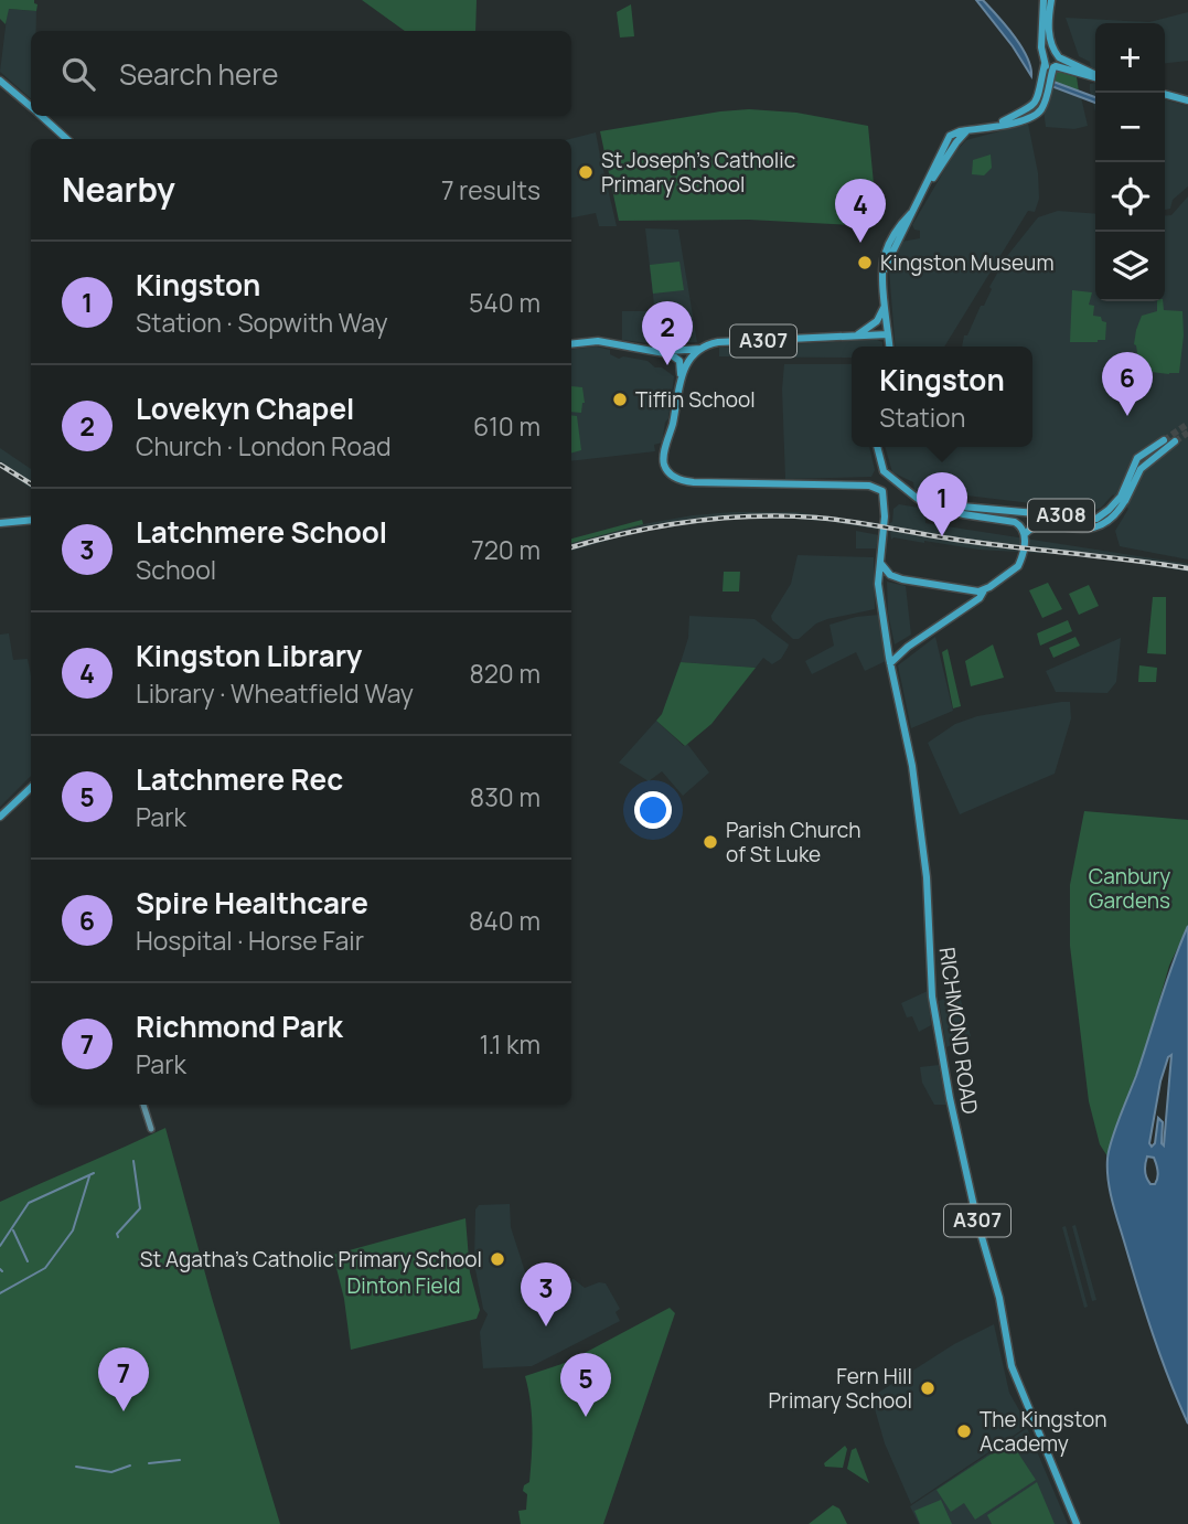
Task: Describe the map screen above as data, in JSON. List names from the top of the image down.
{
  "streets": {
    "main road": ["A307", "A308", "RICHMOND ROAD"]
  },
  "crossings": [
    ["A307", "RICHMOND ROAD"]
  ],
  "parks": ["Canbury Gardens", "Dinton Field"],
  "places": [
    "St Joseph's Catholic Primary School",
    "Kingston Museum",
    "Tiffin School",
    "Parish Church of St Luke",
    "St Agatha's Catholic Primary School",
    "Fern Hill Primary School",
    "The Kingston Academy"
  ],
  "page": {
    "map_buttons": ["+", "−"],
    "search": "Search here",
    "heading": ["Nearby", "7 results"],
    "pins": [
      "4",
      "2",
      "6",
      "1",
      "3",
      "7",
      "5"
    ],
    "list": [
      {
        "mark": "1",
        "name": "Kingston",
        "note": "Station · Sopwith Way",
        "value": "540 m"
      },
      {
        "mark": "2",
        "name": "Lovekyn Chapel",
        "note": "Church · London Road",
        "value": "610 m"
      },
      {
        "mark": "3",
        "name": "Latchmere School",
        "note": "School",
        "value": "720 m"
      },
      {
        "mark": "4",
        "name": "Kingston Library",
        "note": "Library · Wheatfield Way",
        "value": "820 m"
      },
      {
        "mark": "5",
        "name": "Latchmere Rec",
        "note": "Park",
        "value": "830 m"
      },
      {
        "mark": "6",
        "name": "Spire Healthcare",
        "note": "Hospital · Horse Fair",
        "value": "840 m"
      },
      {
        "mark": "7",
        "name": "Richmond Park",
        "note": "Park",
        "value": "1.1 km"
      }
    ],
    "popup": ["Kingston", "Station"]
  }
}
